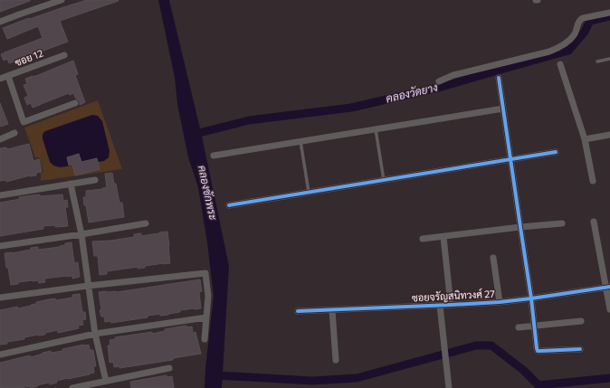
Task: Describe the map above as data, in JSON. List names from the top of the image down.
{
  "streets": {
    "street": ["ซอย 12", "ซอยจรัญสนิทวงศ์ 27"]
  },
  "water": ["คลองวัดยาง", "คลองชักพระ"]
}
